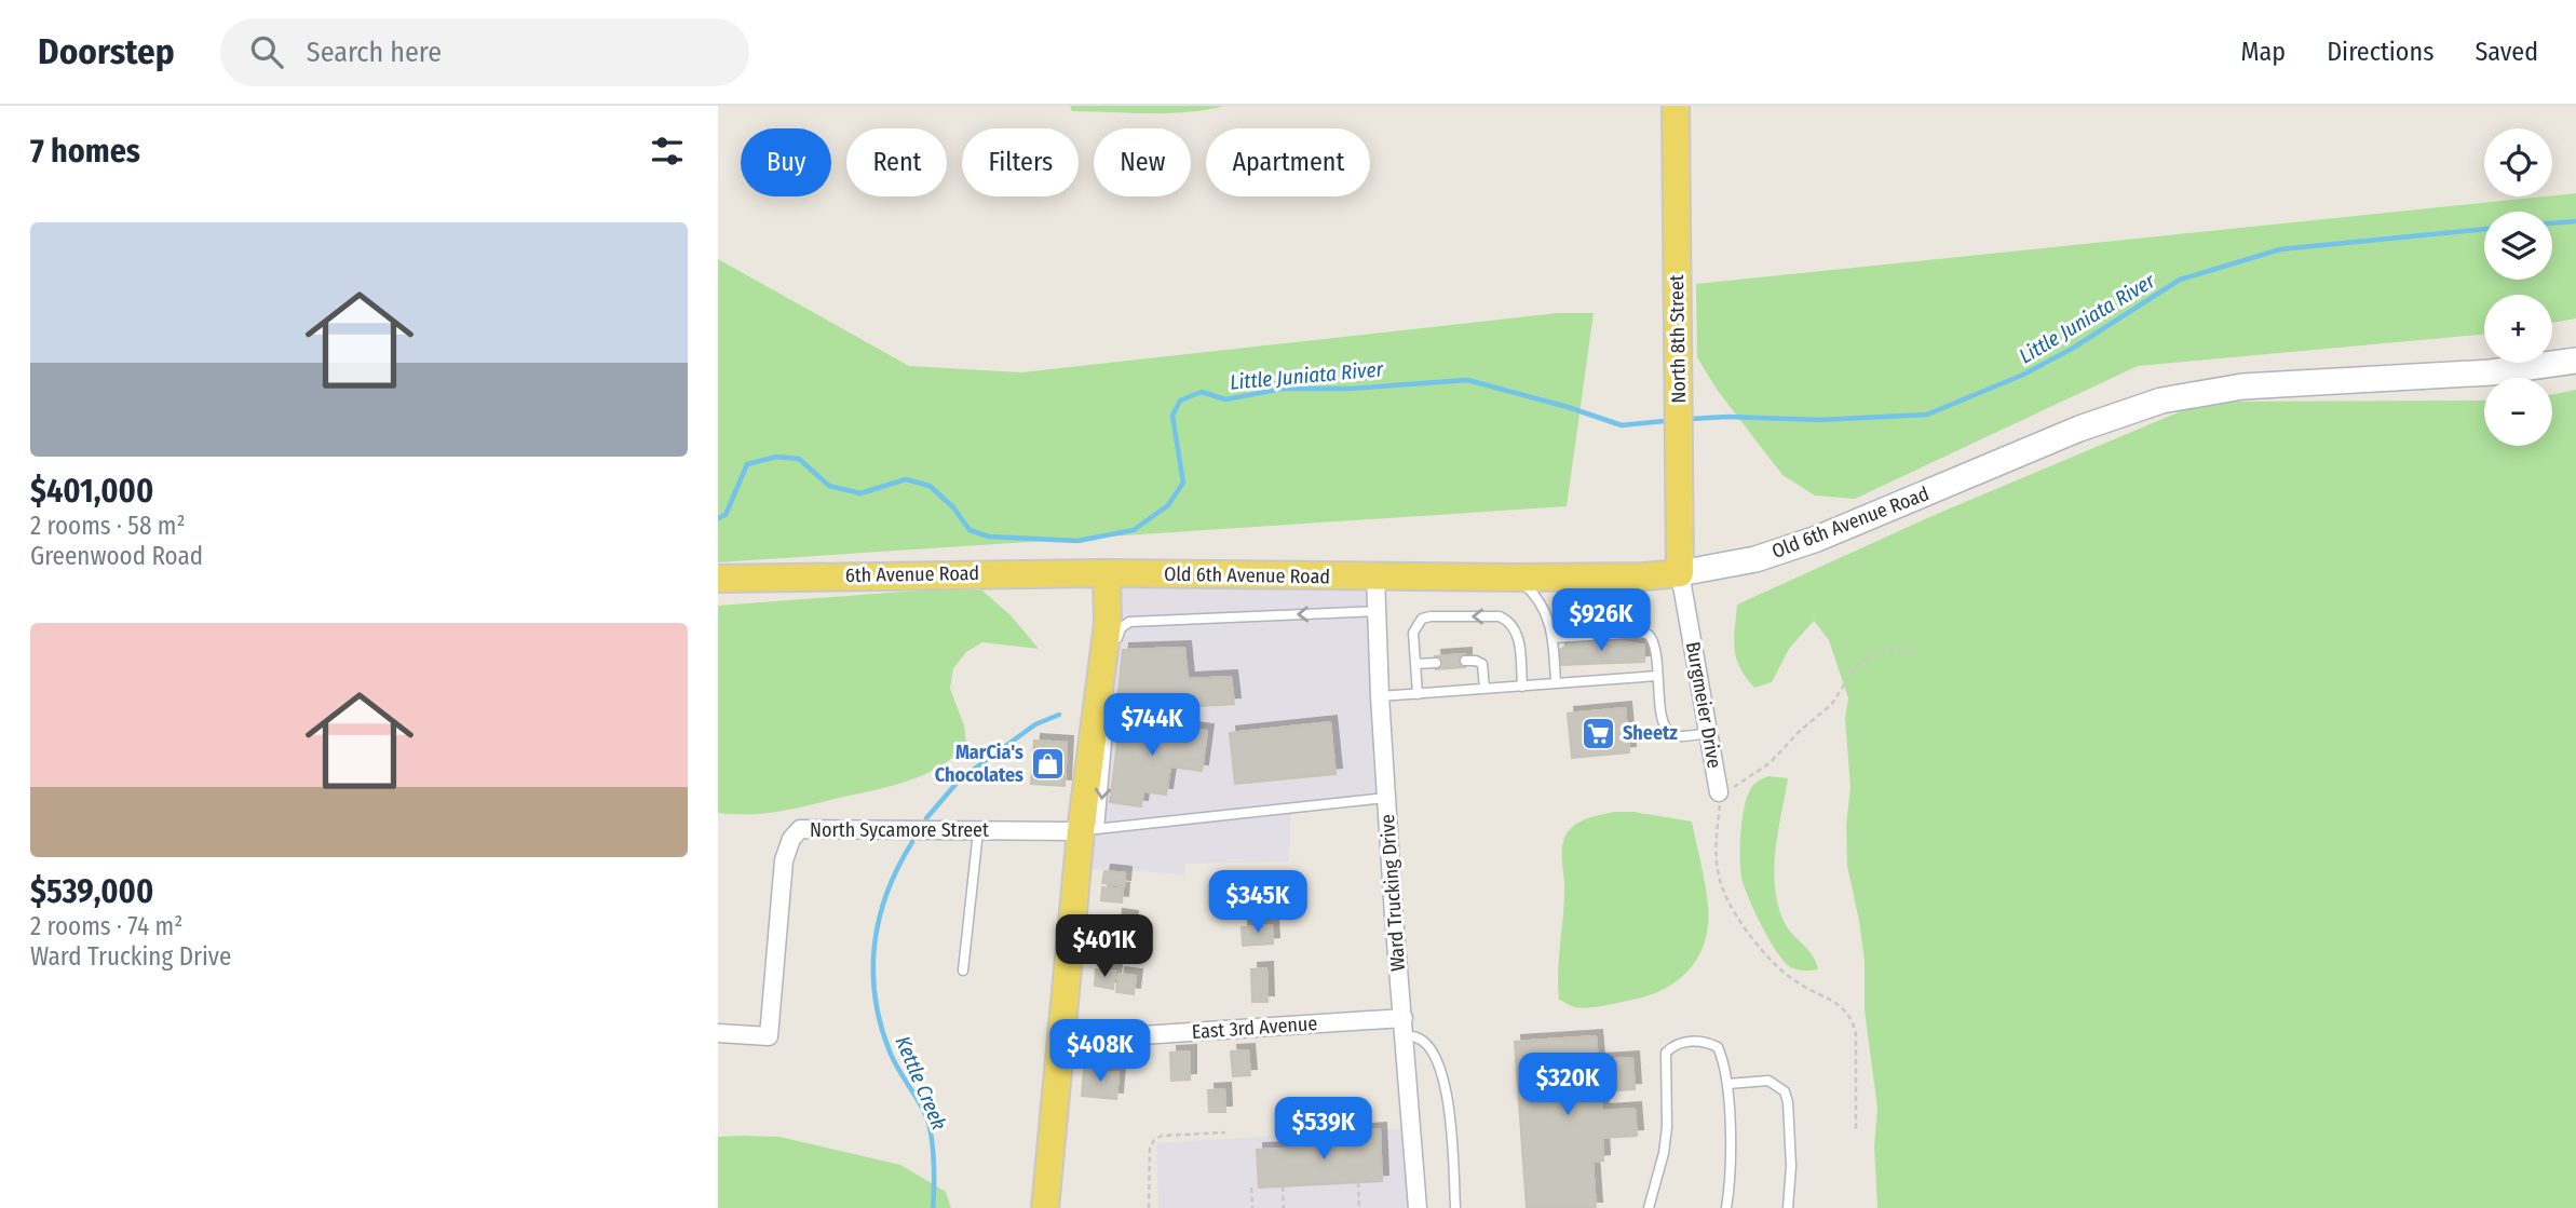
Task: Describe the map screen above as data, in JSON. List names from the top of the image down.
{
  "streets": {
    "main road": ["North 8th Street", "Old 6th Avenue Road", "6th Avenue Road"],
    "street": [
      "Burgmeier Drive",
      "North Sycamore Street",
      "Ward Trucking Drive",
      "East 3rd Avenue"
    ]
  },
  "crossings": [
    ["North 8th Street", "Old 6th Avenue Road"],
    ["North 8th Street", "Burgmeier Drive"],
    ["Old 6th Avenue Road", "6th Avenue Road"],
    ["Old 6th Avenue Road", "Burgmeier Drive"],
    ["Old 6th Avenue Road", "Ward Trucking Drive"],
    ["Ward Trucking Drive", "East 3rd Avenue"]
  ],
  "water": ["Little Juniata River", "Kettle Creek"],
  "places": {
    "supermarket": ["Sheetz"],
    "shop": ["MarCia's Chocolates"]
  },
  "page": {
    "header": "Doorstep",
    "search": "Search here",
    "nav": ["Map", "Directions", "Saved"],
    "heading": "7 homes",
    "map_buttons": ["+", "−"],
    "chip": [
      "Buy",
      "Rent",
      "Filters",
      "New",
      "Apartment"
    ],
    "list": [
      {
        "name": "$401,000",
        "note": "2 rooms · 58 m² · Greenwood Road"
      },
      {
        "name": "$539,000",
        "note": "2 rooms · 74 m² · Ward Trucking Drive"
      }
    ],
    "price": [
      "$926K",
      "$744K",
      "$345K",
      "$401K",
      "$408K",
      "$320K",
      "$539K"
    ]
  }
}
